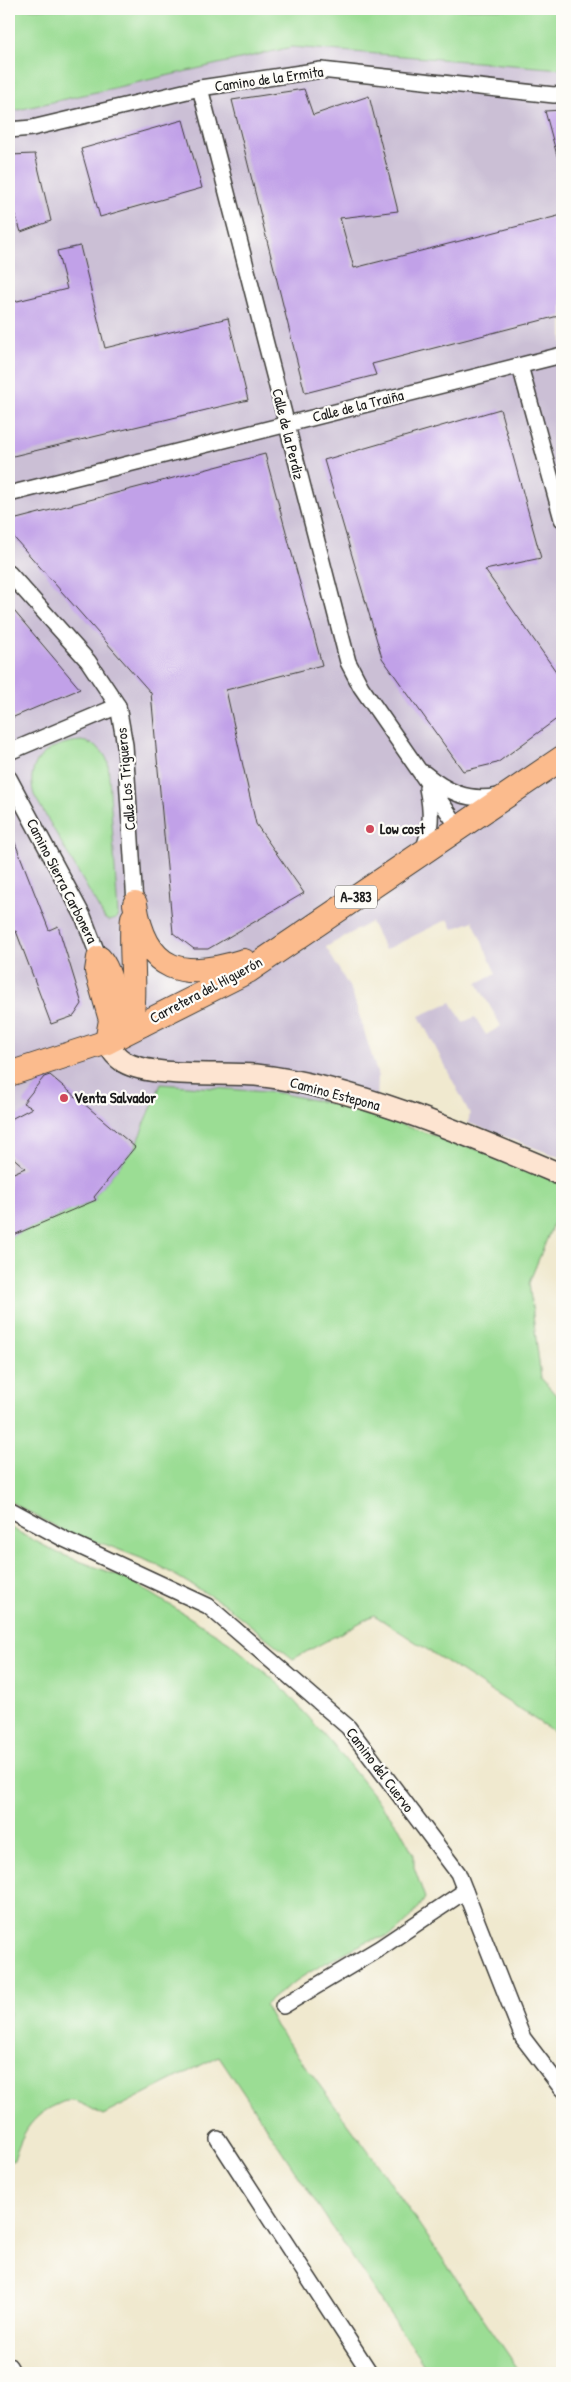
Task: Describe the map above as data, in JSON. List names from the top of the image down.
{
  "streets": {
    "main road": ["A-383", "Carretera del Higuerón", "Camino Estepona"],
    "street": [
      "Camino de la Ermita",
      "Calle de la Traiña",
      "Calle de la Perdiz",
      "Calle Los Trigueros",
      "Camino Sierra Carbonera",
      "Camino del Cuervo"
    ]
  },
  "crossings": [
    ["Camino de la Ermita", "Calle de la Perdiz"],
    ["Calle de la Traiña", "Calle de la Perdiz"],
    ["Calle de la Perdiz", "Carretera del Higuerón"],
    ["Carretera del Higuerón", "Camino Estepona"]
  ],
  "places": ["Low cost", "Venta Salvador"]
}
